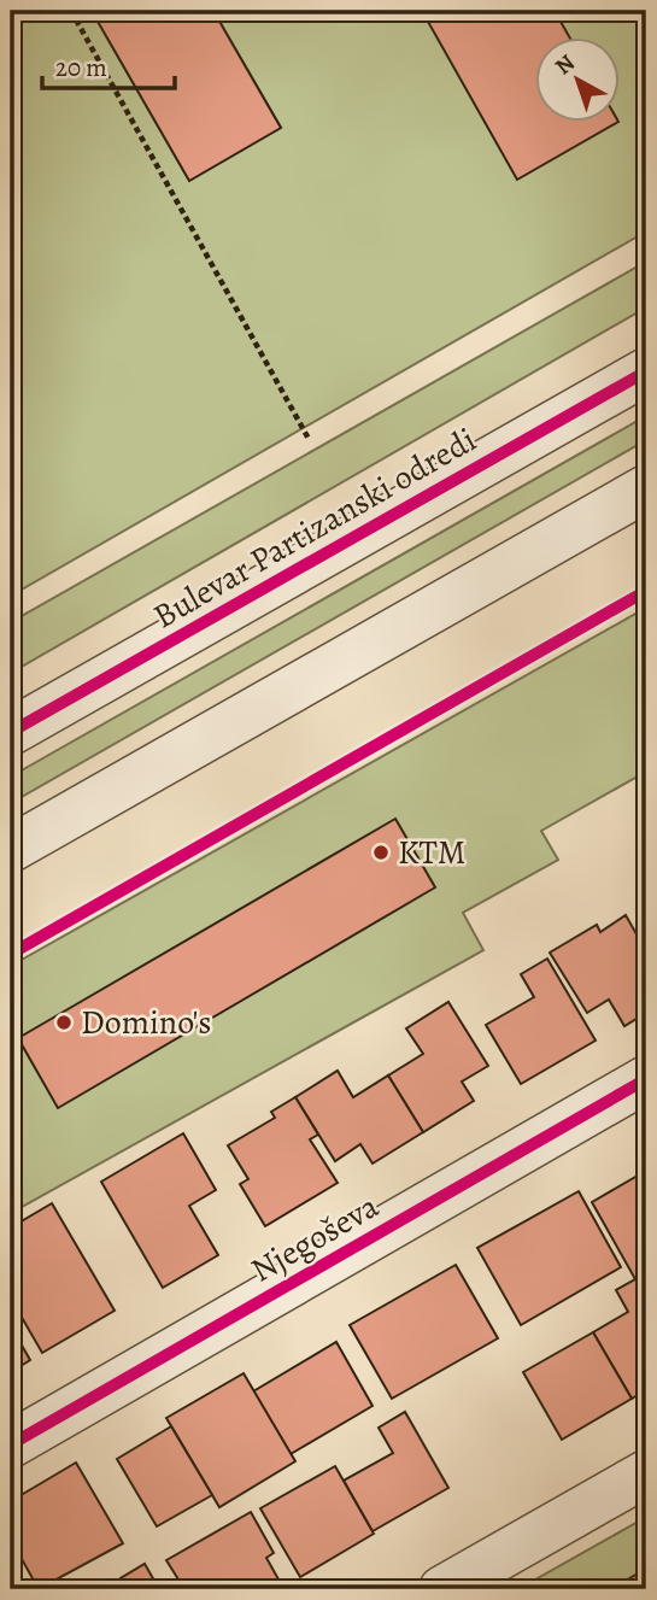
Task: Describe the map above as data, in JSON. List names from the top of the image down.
{
  "streets": {
    "street": ["Bulevar Partizanski odredi", "Njegoševa"]
  },
  "places": ["KTM", "Domino's"],
  "scale_bar": "20 m",
  "north": "top left"
}
